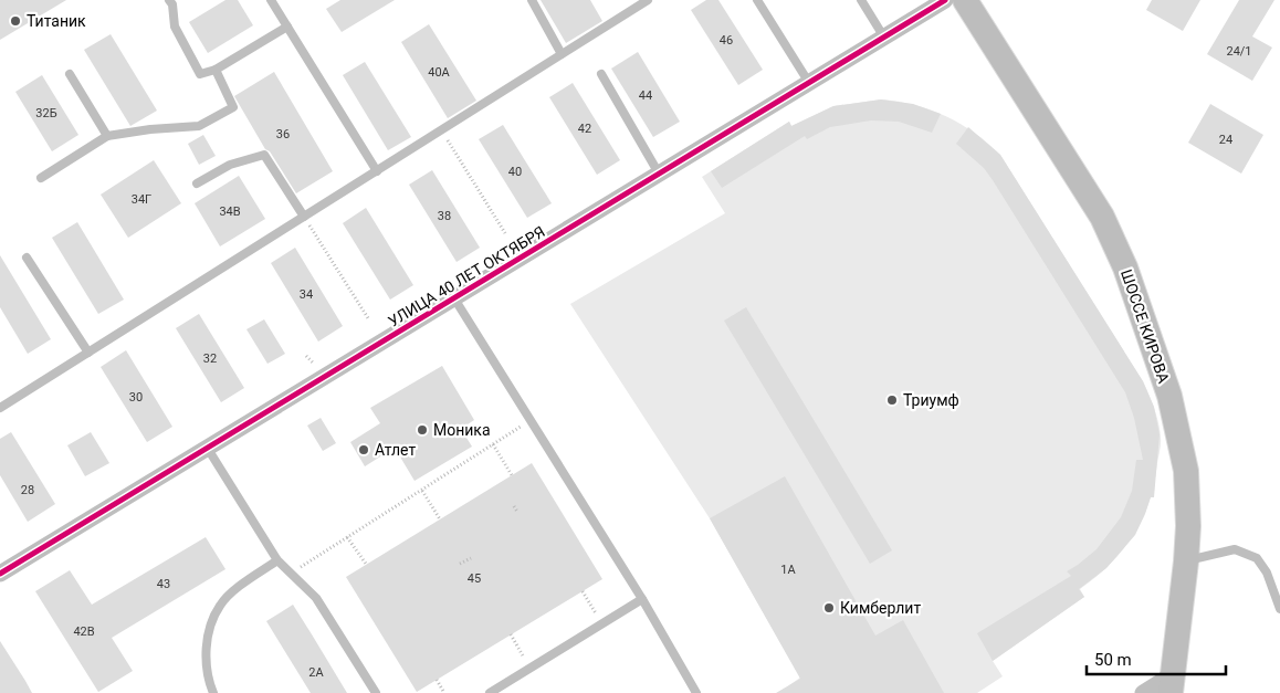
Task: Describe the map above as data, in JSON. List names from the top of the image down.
{
  "streets": {
    "main road": ["ШОССЕ КИРОВА"],
    "street": ["УЛИЦА 40 ЛЕТ ОКТЯБРЯ"]
  },
  "places": [
    "Титаник",
    "Триумф",
    "Моника",
    "Атлет",
    "Кимберлит"
  ],
  "house_numbers": [
    "46",
    "24/1",
    "40А",
    "44",
    "32Б",
    "42",
    "36",
    "24",
    "40",
    "34Г",
    "34В",
    "38",
    "34",
    "32",
    "30",
    "28",
    "1А",
    "45",
    "43",
    "42В",
    "2А"
  ],
  "scale_bar": "50 m"
}
